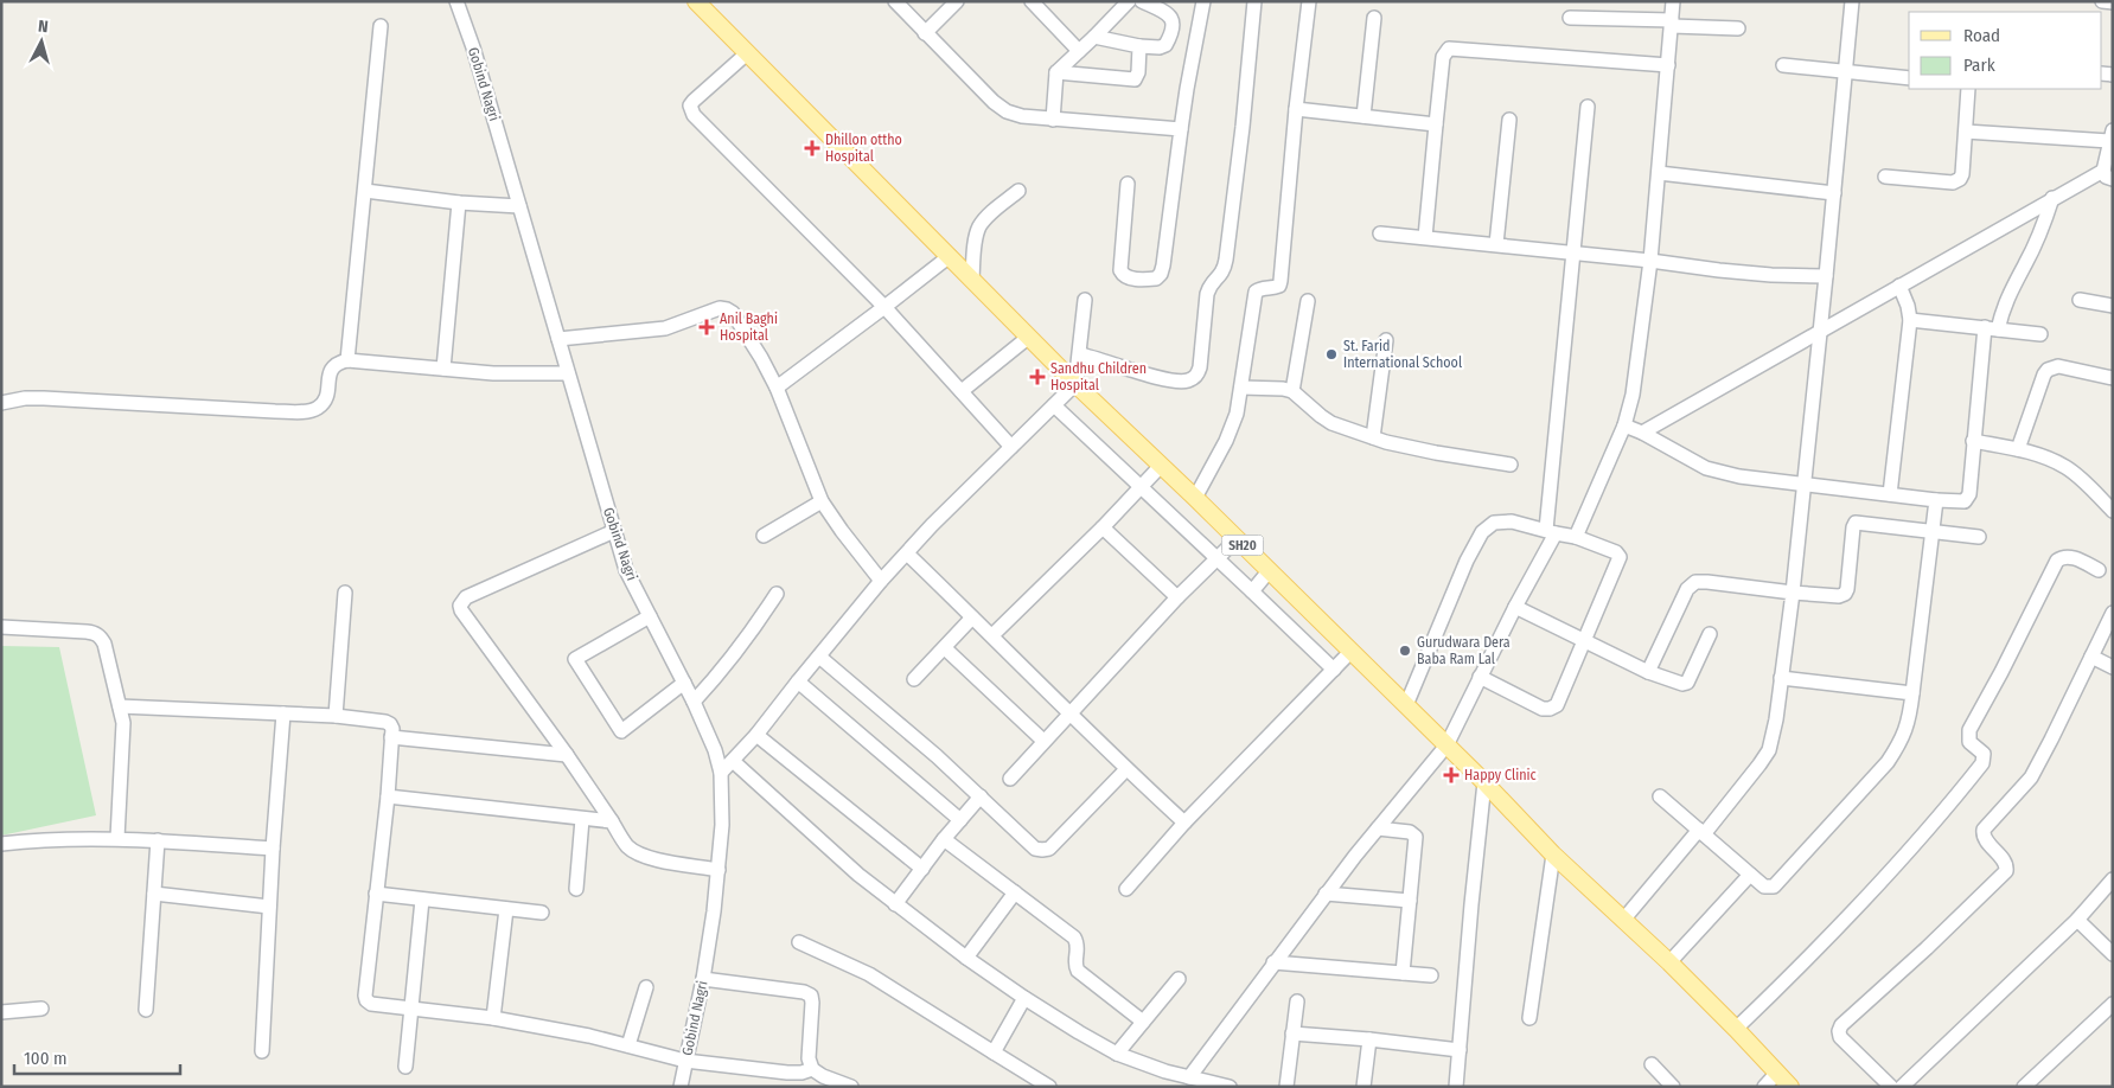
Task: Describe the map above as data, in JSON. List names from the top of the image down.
{
  "streets": {
    "main road": ["SH20"],
    "street": ["Gobind Nagri"]
  },
  "places": {
    "health": [
      "Dhillon ottho Hospital",
      "Anil Baghi Hospital",
      "Sandhu Children Hospital",
      "Happy Clinic"
    ],
    "other": ["St. Farid International School", "Gurudwara Dera Baba Ram Lal"]
  },
  "legend": ["Road", "Park"],
  "scale_bar": "100 m",
  "north": "top"
}
